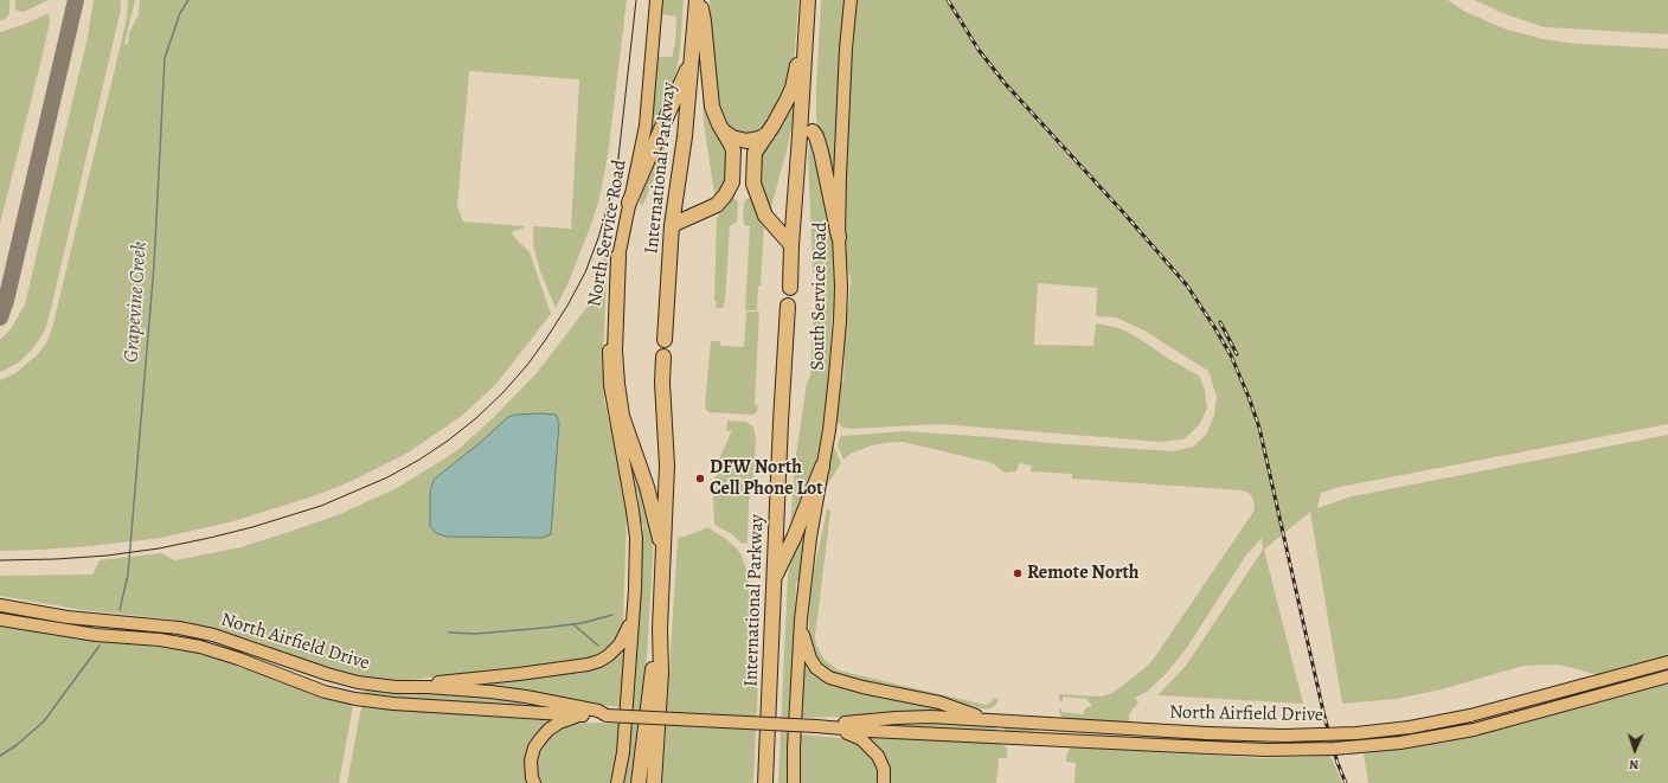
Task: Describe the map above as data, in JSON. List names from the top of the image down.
{
  "streets": {
    "highway": ["International Parkway"],
    "main road": ["North Service Road", "South Service Road", "North Airfield Drive"]
  },
  "water": ["Grapevine Creek"],
  "places": ["DFW North Cell Phone Lot", "Remote North"],
  "north": "bottom"
}
